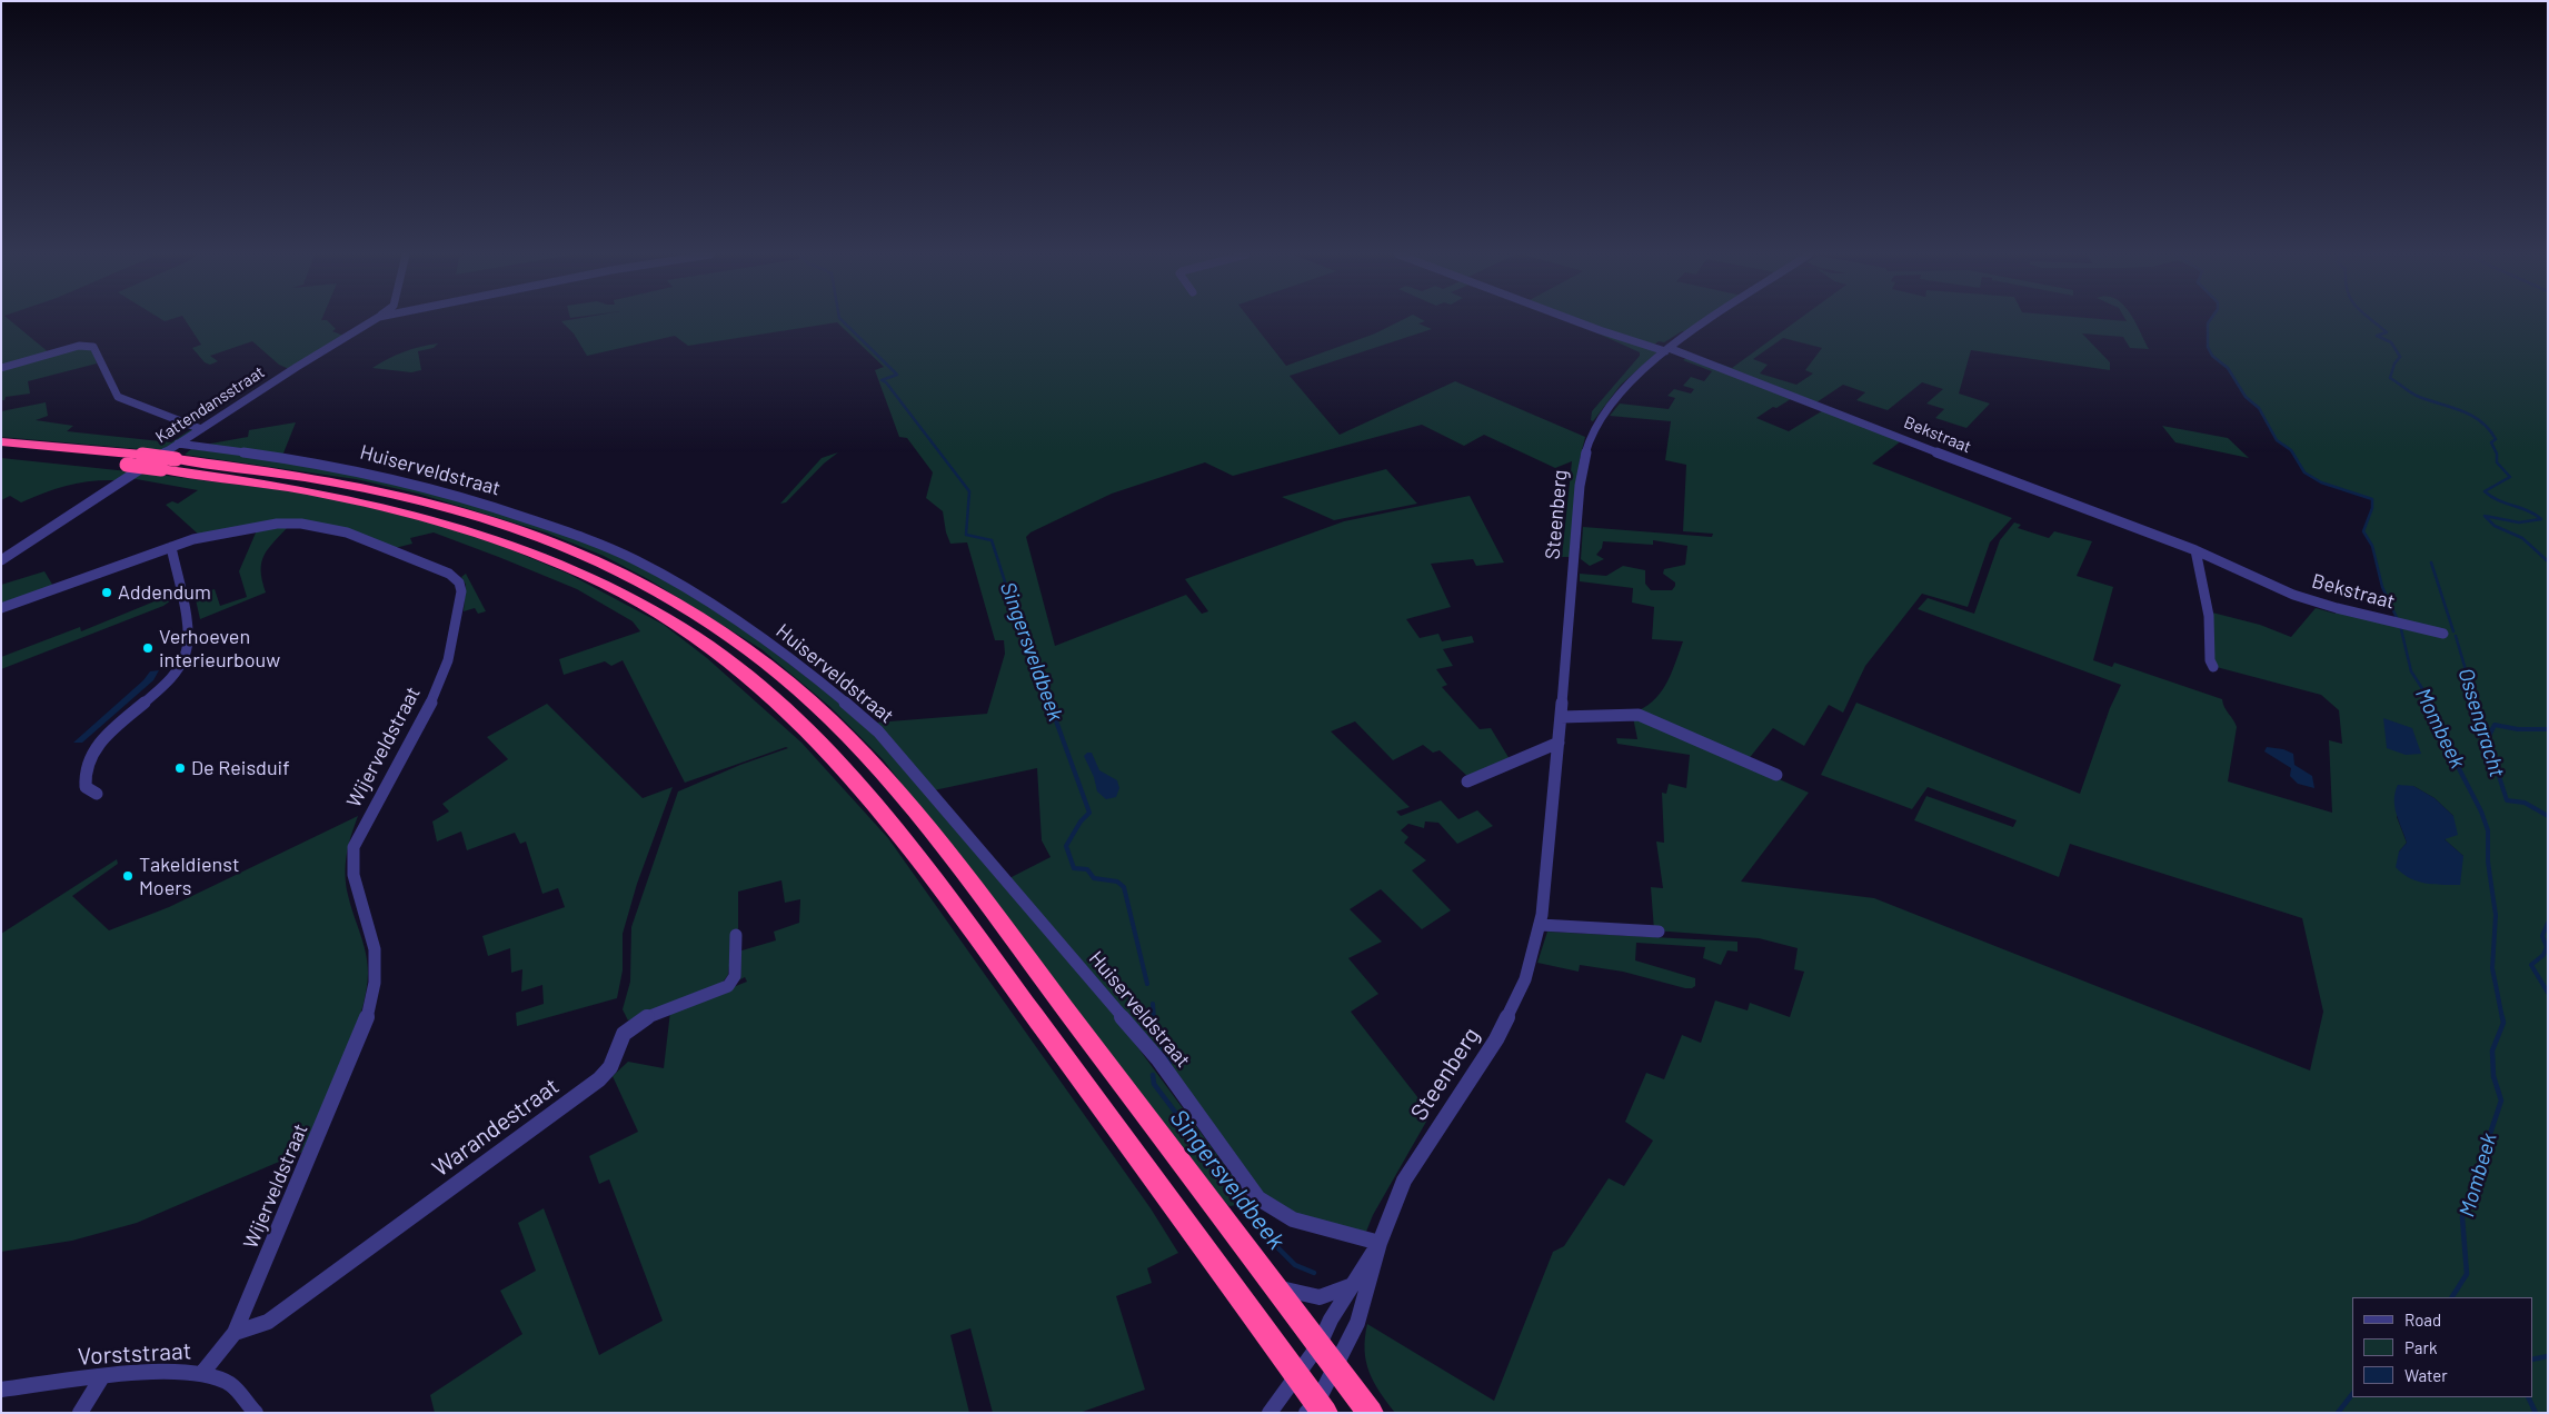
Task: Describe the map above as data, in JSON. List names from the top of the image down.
{
  "streets": {
    "street": [
      "Kattendansstraat",
      "Bekstraat",
      "Huiserveldstraat",
      "Steenberg",
      "Wijerveldstraat",
      "Warandestraat",
      "Vorststraat"
    ]
  },
  "crossings": [
    ["Kattendansstraat", "Huiserveldstraat"],
    ["Bekstraat", "Steenberg"],
    ["Huiserveldstraat", "Steenberg"],
    ["Wijerveldstraat", "Warandestraat"],
    ["Wijerveldstraat", "Vorststraat"]
  ],
  "water": ["Singersveldbeek", "Ossengracht", "Mombeek"],
  "places": [
    "Addendum",
    "Verhoeven interieurbouw",
    "De Reisduif",
    "Takeldienst Moers"
  ],
  "legend": ["Road", "Park", "Water"]
}
